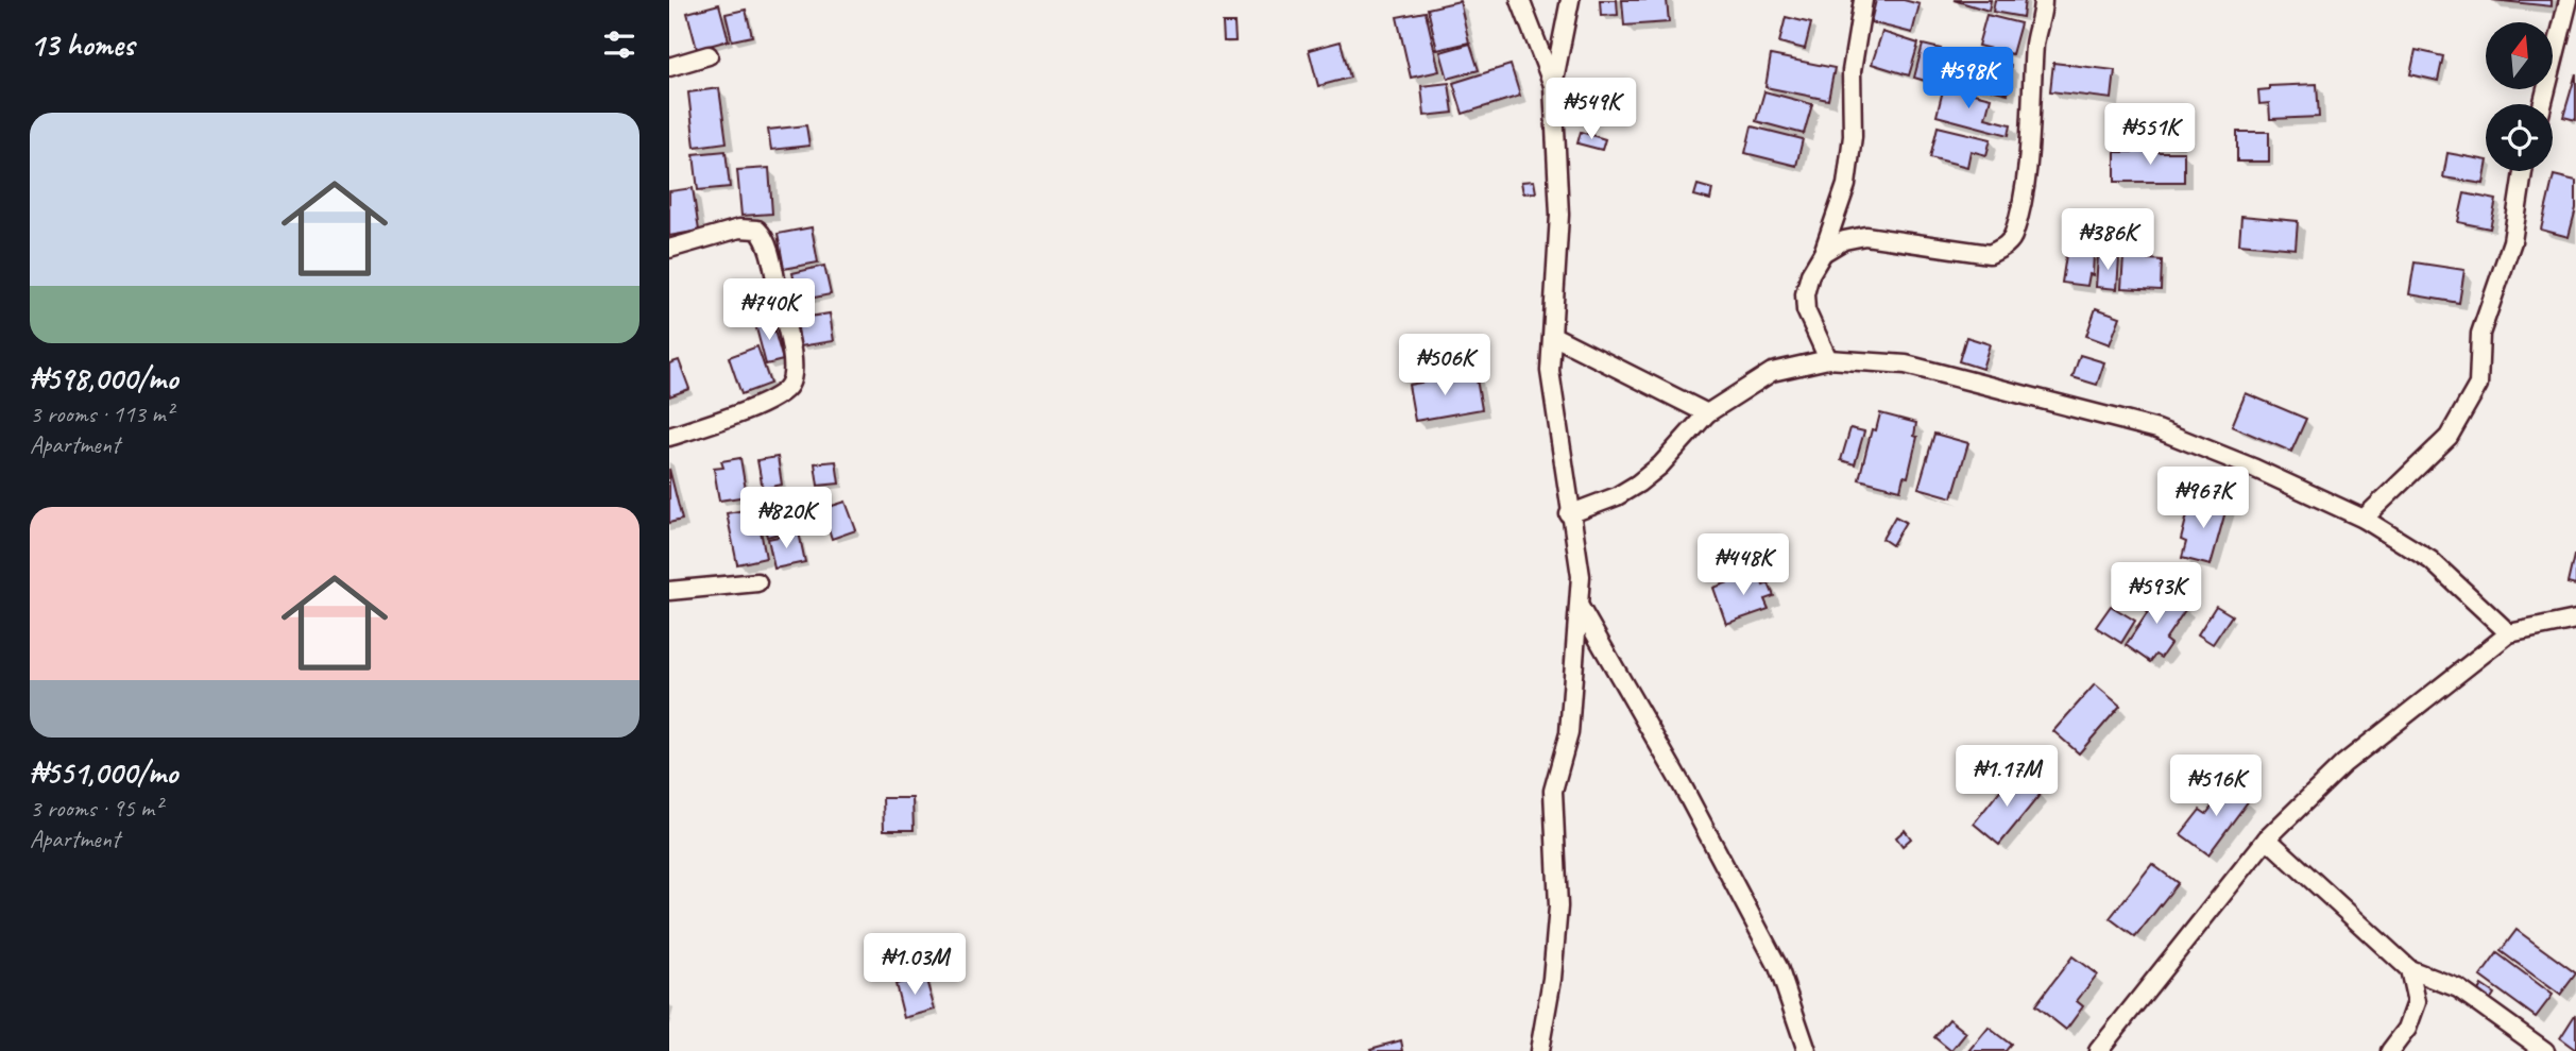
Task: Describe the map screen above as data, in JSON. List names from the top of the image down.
{
  "north": "top",
  "page": {
    "heading": "13 homes",
    "price": [
      "₦598K",
      "₦549K",
      "₦551K",
      "₦386K",
      "₦740K",
      "₦506K",
      "₦967K",
      "₦820K",
      "₦448K",
      "₦593K",
      "₦1.17M",
      "₦516K",
      "₦1.03M"
    ],
    "list": [
      {
        "name": "₦598,000/mo",
        "note": "3 rooms · 113 m² · Apartment"
      },
      {
        "name": "₦551,000/mo",
        "note": "3 rooms · 95 m² · Apartment"
      }
    ]
  }
}
